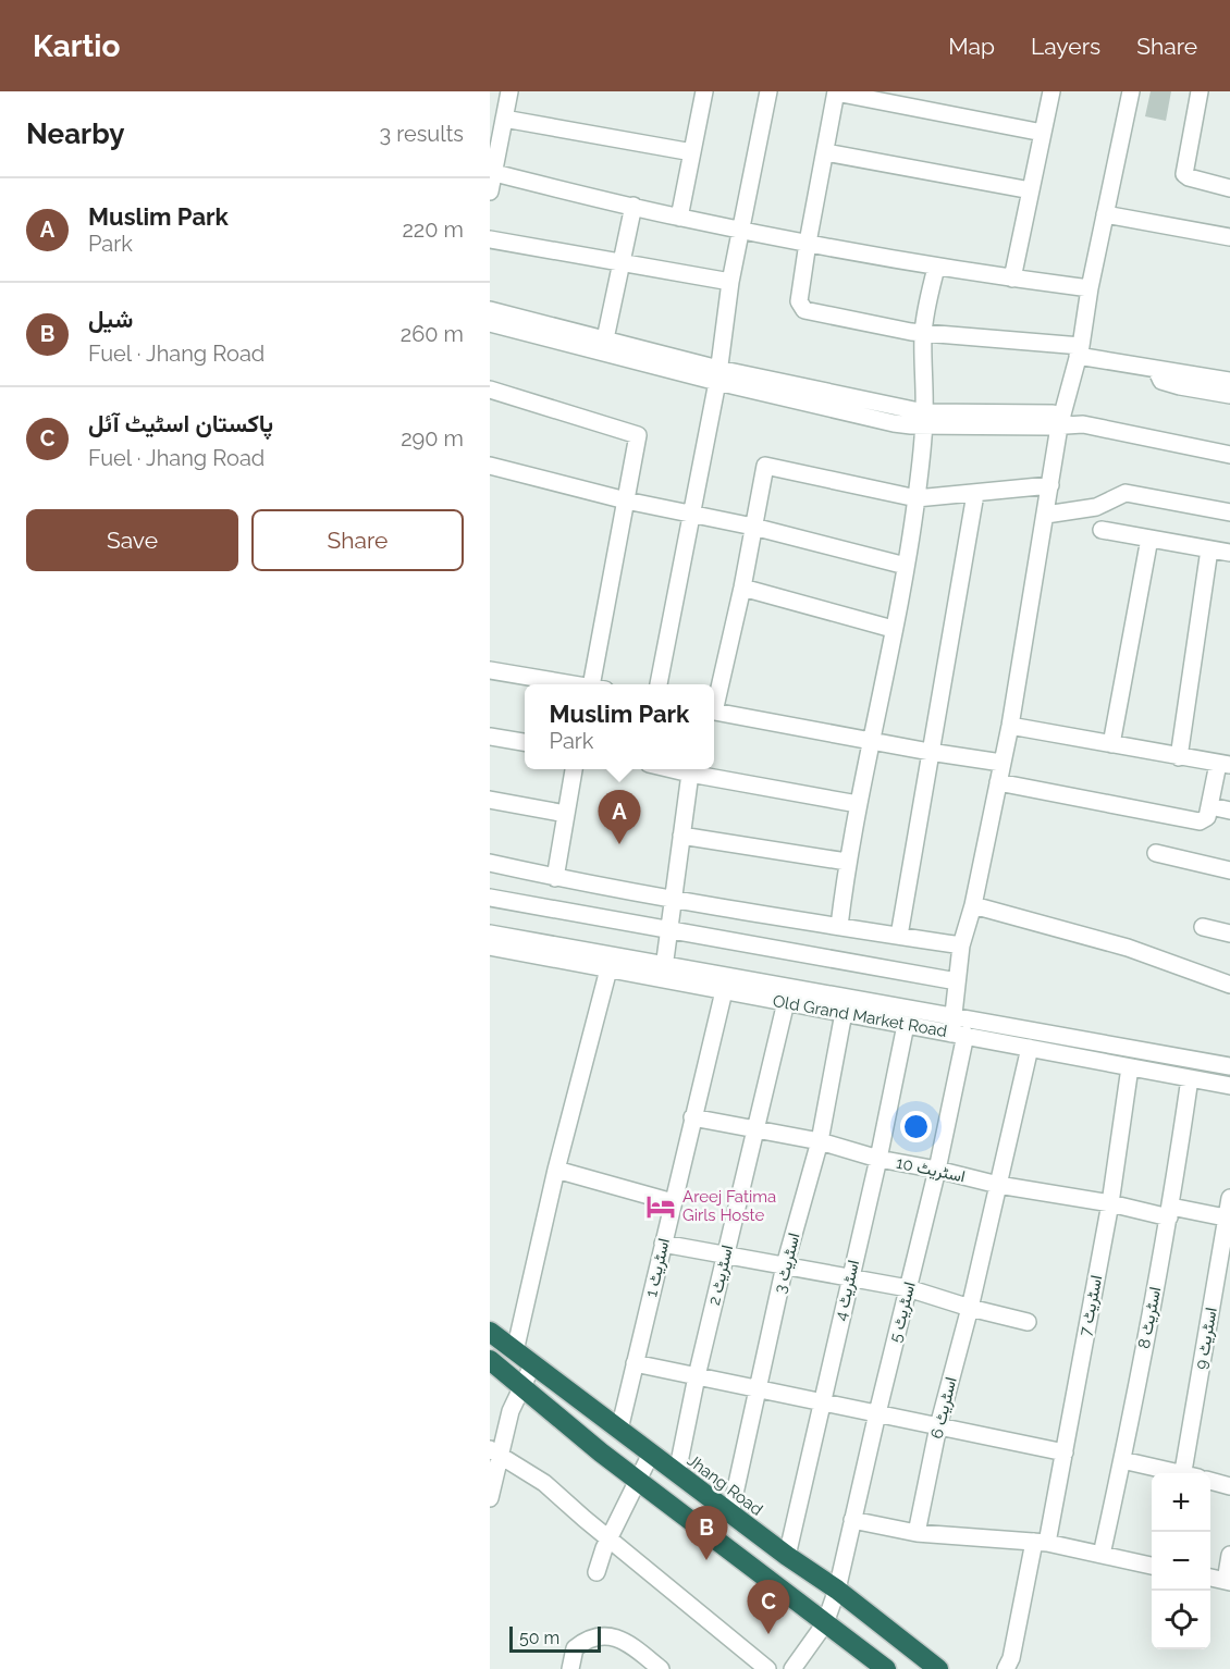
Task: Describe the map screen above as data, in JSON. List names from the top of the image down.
{
  "streets": {
    "highway": ["Jhang Road"],
    "street": [
      "Old Grand Market Road",
      "اسٹریٹ 10",
      "اسٹریٹ 3",
      "اسٹریٹ 1",
      "اسٹریٹ 2",
      "اسٹریٹ 4",
      "اسٹریٹ 7",
      "اسٹریٹ 5",
      "اسٹریٹ 8",
      "اسٹریٹ 9",
      "اسٹریٹ 6"
    ]
  },
  "crossings": [
    ["Old Grand Market Road", "اسٹریٹ 3"],
    ["Old Grand Market Road", "اسٹریٹ 1"],
    ["Old Grand Market Road", "اسٹریٹ 2"],
    ["Old Grand Market Road", "اسٹریٹ 4"],
    ["Old Grand Market Road", "اسٹریٹ 7"],
    ["Old Grand Market Road", "اسٹریٹ 5"],
    ["Old Grand Market Road", "اسٹریٹ 8"],
    ["Old Grand Market Road", "اسٹریٹ 6"],
    ["اسٹریٹ 10", "اسٹریٹ 3"],
    ["اسٹریٹ 10", "اسٹریٹ 1"],
    ["اسٹریٹ 10", "اسٹریٹ 2"],
    ["اسٹریٹ 10", "اسٹریٹ 4"],
    ["اسٹریٹ 10", "اسٹریٹ 7"],
    ["اسٹریٹ 10", "اسٹریٹ 5"],
    ["اسٹریٹ 10", "اسٹریٹ 8"],
    ["اسٹریٹ 10", "اسٹریٹ 9"],
    ["اسٹریٹ 10", "اسٹریٹ 6"],
    ["اسٹریٹ 3", "Jhang Road"],
    ["اسٹریٹ 1", "Jhang Road"],
    ["اسٹریٹ 2", "Jhang Road"],
    ["اسٹریٹ 4", "Jhang Road"],
    ["اسٹریٹ 5", "Jhang Road"]
  ],
  "places": {
    "hotel": ["Areej Fatima Girls Hoste"]
  },
  "scale_bar": "50 m",
  "page": {
    "header": "Kartio",
    "nav": ["Map", "Layers", "Share"],
    "heading": ["Nearby", "3 results"],
    "list": [
      {
        "mark": "A",
        "name": "Muslim Park",
        "note": "Park",
        "value": "220 m"
      },
      {
        "mark": "B",
        "name": "شیل",
        "note": "Fuel · Jhang Road",
        "value": "260 m"
      },
      {
        "mark": "C",
        "name": "پاکستان اسٹیٹ آئل",
        "note": "Fuel · Jhang Road",
        "value": "290 m"
      }
    ],
    "buttons": ["Save", "Share"],
    "popup": ["Muslim Park", "Park"],
    "pins": ["A", "B", "C"],
    "map_buttons": ["+", "−"],
    "scale": "50 m"
  }
}
